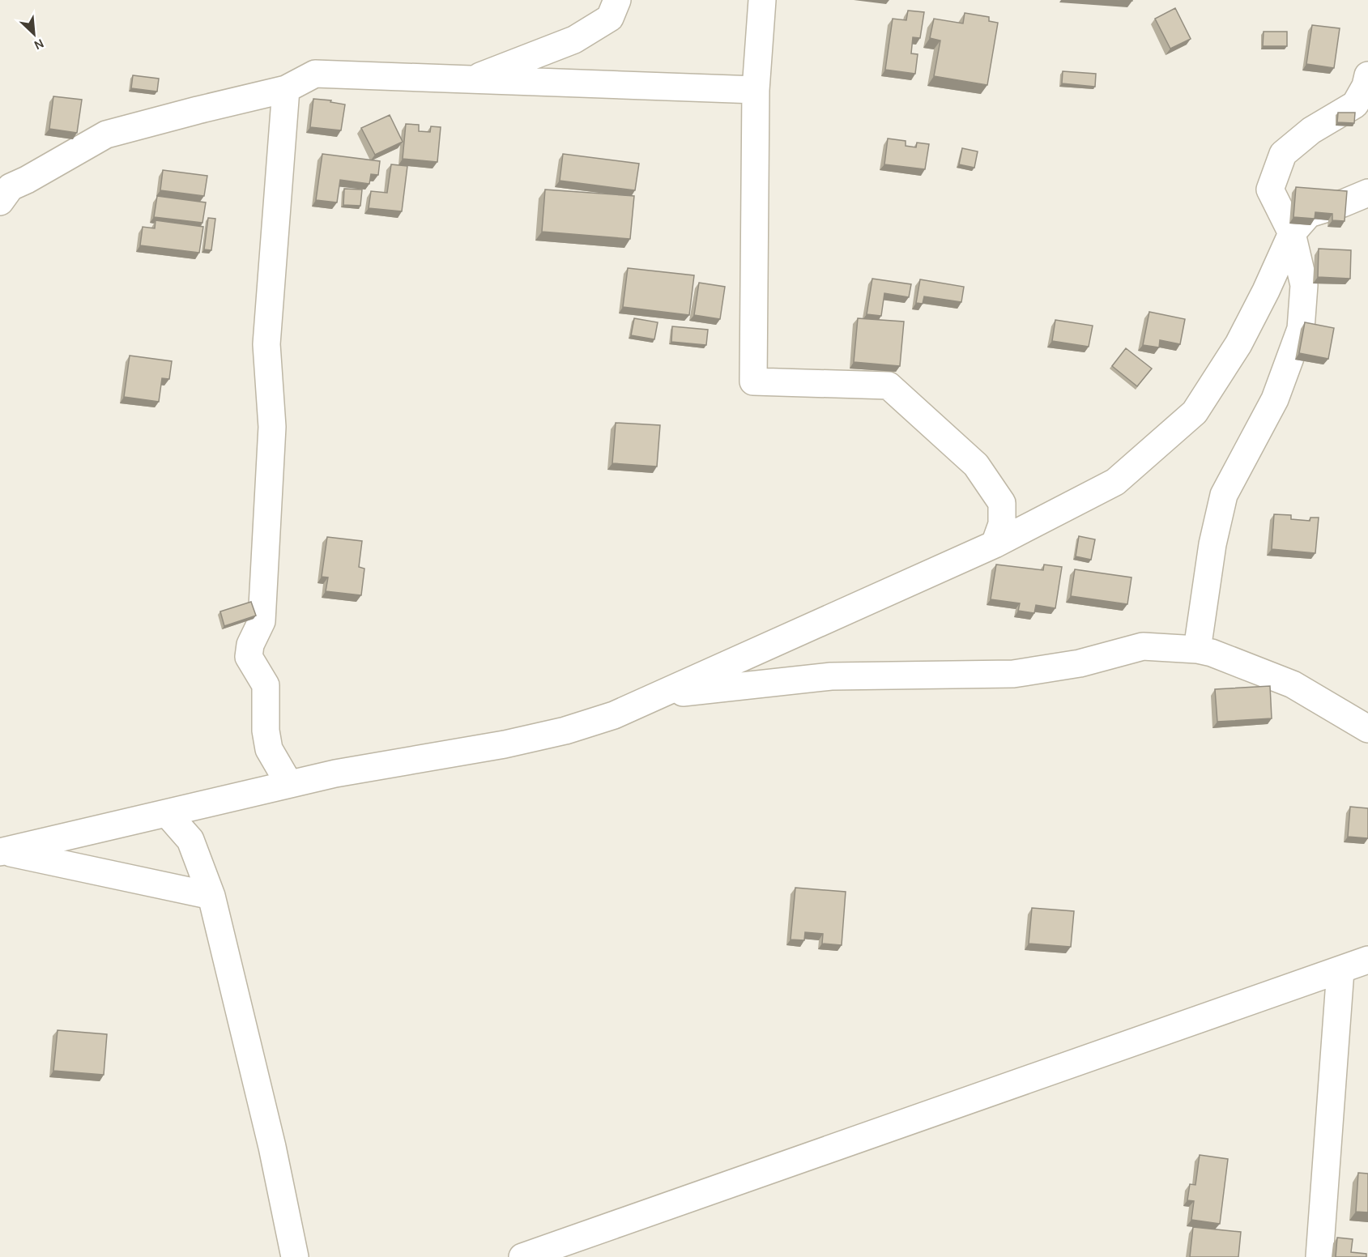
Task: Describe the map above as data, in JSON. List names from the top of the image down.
{
  "north": "bottom right"
}
